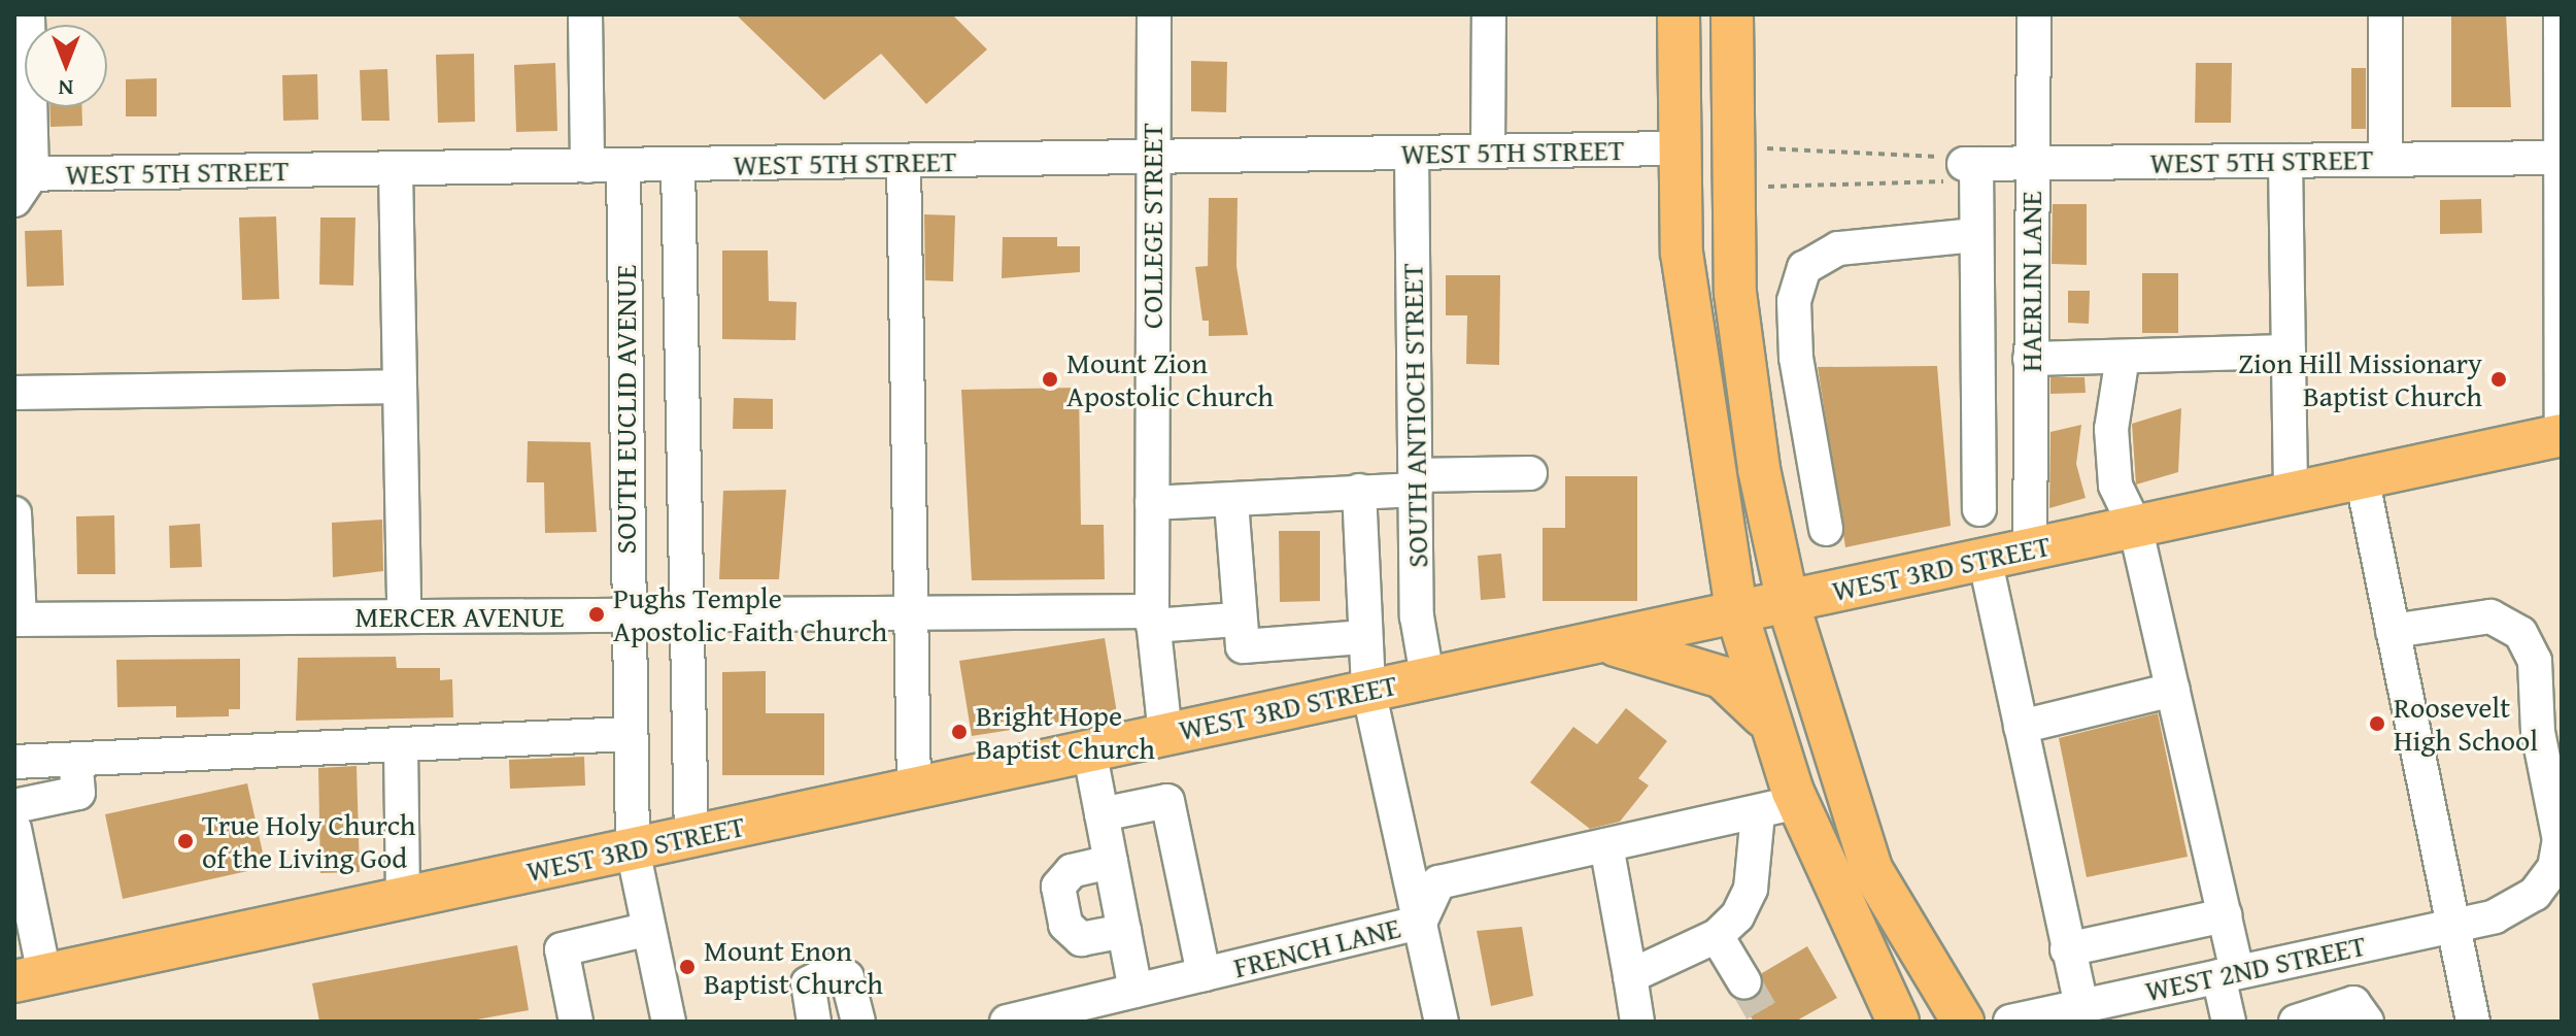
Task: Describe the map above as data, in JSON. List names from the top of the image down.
{
  "streets": {
    "main road": ["WEST 3RD STREET"],
    "street": [
      "WEST 5TH STREET",
      "COLLEGE STREET",
      "HAERLIN LANE",
      "SOUTH EUCLID AVENUE",
      "SOUTH ANTIOCH STREET",
      "MERCER AVENUE",
      "FRENCH LANE",
      "WEST 2ND STREET"
    ]
  },
  "crossings": [
    ["WEST 5TH STREET", "COLLEGE STREET"],
    ["WEST 5TH STREET", "HAERLIN LANE"],
    ["WEST 5TH STREET", "SOUTH EUCLID AVENUE"],
    ["WEST 5TH STREET", "SOUTH ANTIOCH STREET"],
    ["COLLEGE STREET", "WEST 3RD STREET"],
    ["COLLEGE STREET", "MERCER AVENUE"],
    ["HAERLIN LANE", "WEST 3RD STREET"],
    ["SOUTH EUCLID AVENUE", "WEST 3RD STREET"],
    ["SOUTH EUCLID AVENUE", "MERCER AVENUE"],
    ["SOUTH ANTIOCH STREET", "WEST 3RD STREET"]
  ],
  "places": [
    "Mount Zion Apostolic Church",
    "Zion Hill Missionary Baptist Church",
    "Pughs Temple Apostolic Faith Church",
    "Roosevelt High School",
    "Bright Hope Baptist Church",
    "True Holy Church of the Living God",
    "Mount Enon Baptist Church"
  ],
  "north": "bottom"
}
